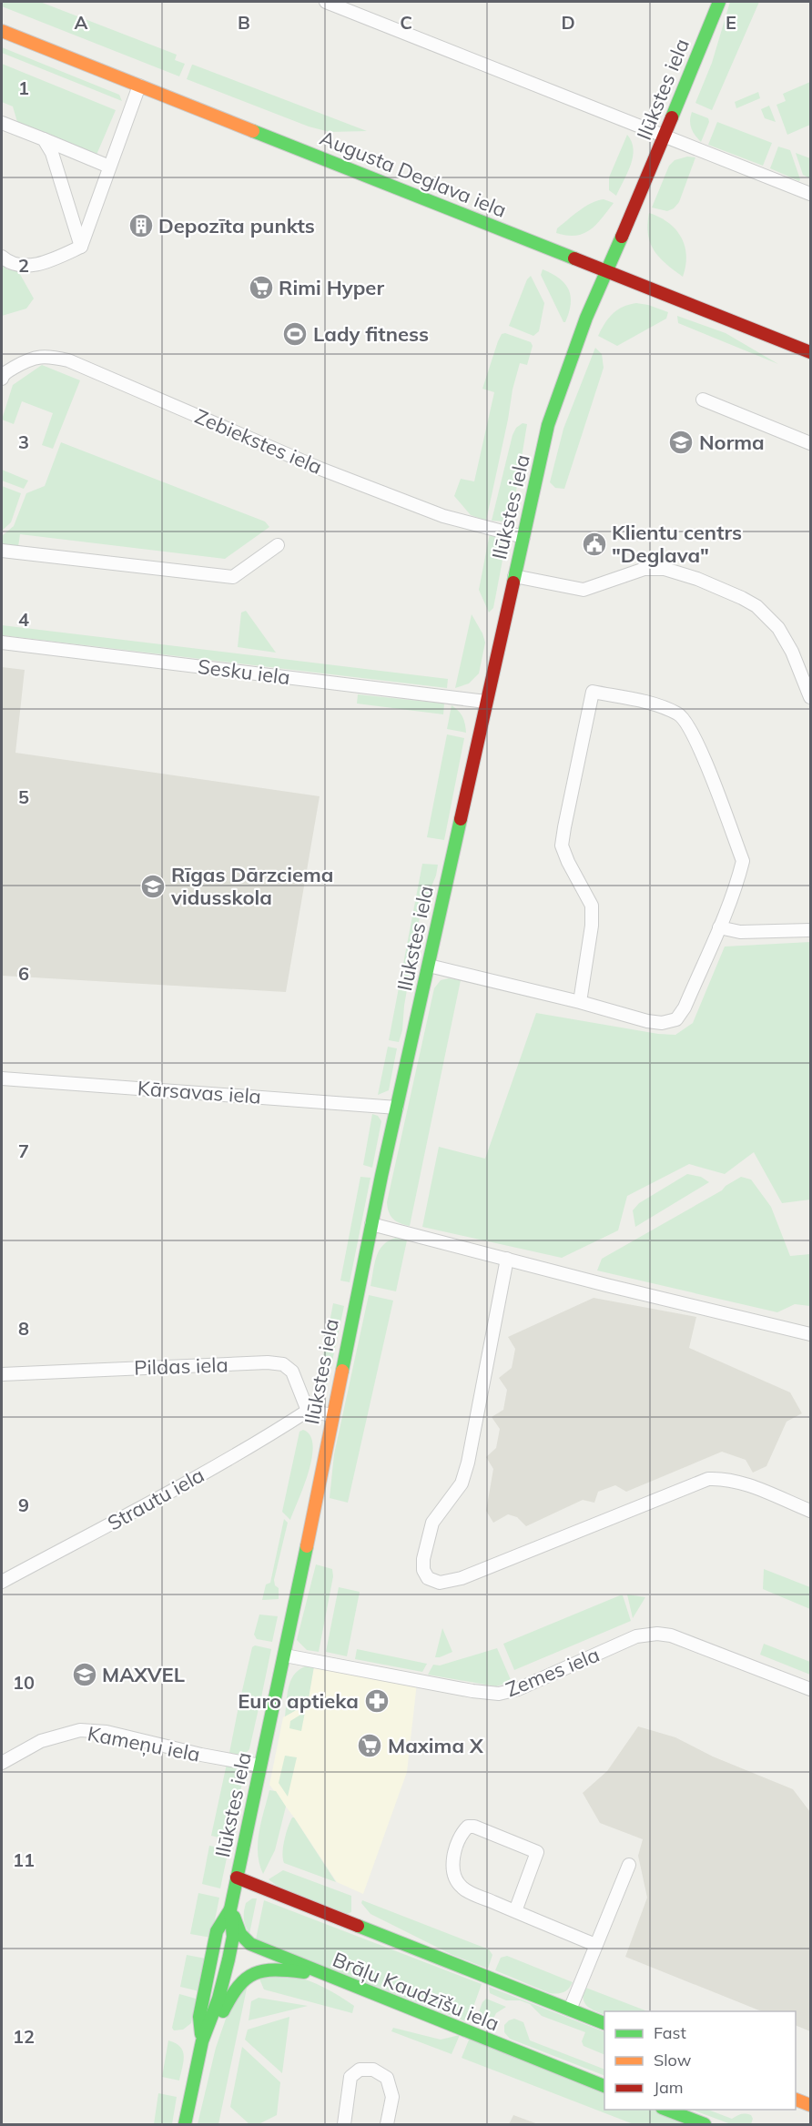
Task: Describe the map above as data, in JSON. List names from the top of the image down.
{
  "streets": {
    "street": [
      "Ilūkstes iela",
      "Augusta Deglava iela",
      "Zebiekstes iela",
      "Sesku iela",
      "Kārsavas iela",
      "Pildas iela",
      "Strautu iela",
      "Zemes iela",
      "Kameņu iela",
      "Brāļu Kaudzīšu iela"
    ]
  },
  "crossings": [
    ["Ilūkstes iela", "Augusta Deglava iela"],
    ["Ilūkstes iela", "Zebiekstes iela"],
    ["Ilūkstes iela", "Sesku iela"],
    ["Ilūkstes iela", "Kārsavas iela"],
    ["Ilūkstes iela", "Zemes iela"],
    ["Ilūkstes iela", "Kameņu iela"],
    ["Ilūkstes iela", "Brāļu Kaudzīšu iela"],
    ["Pildas iela", "Strautu iela"]
  ],
  "places": {
    "building": ["Depozīta punkts"],
    "supermarket": ["Rimi Hyper", "Maxima X"],
    "sports": ["Lady fitness"],
    "school or university": ["Norma", "Rīgas Dārzciema vidusskola", "MAXVEL"],
    "public building": ["Klientu centrs \"Deglava\""],
    "pharmacy": ["Euro aptieka"]
  },
  "legend": ["Fast", "Slow", "Jam"],
  "grid": {
    "columns": [
      "A",
      "B",
      "C",
      "D",
      "E"
    ],
    "rows": [
      "1",
      "2",
      "3",
      "4",
      "5",
      "6",
      "7",
      "8",
      "9",
      "10",
      "11",
      "12"
    ]
  }
}
